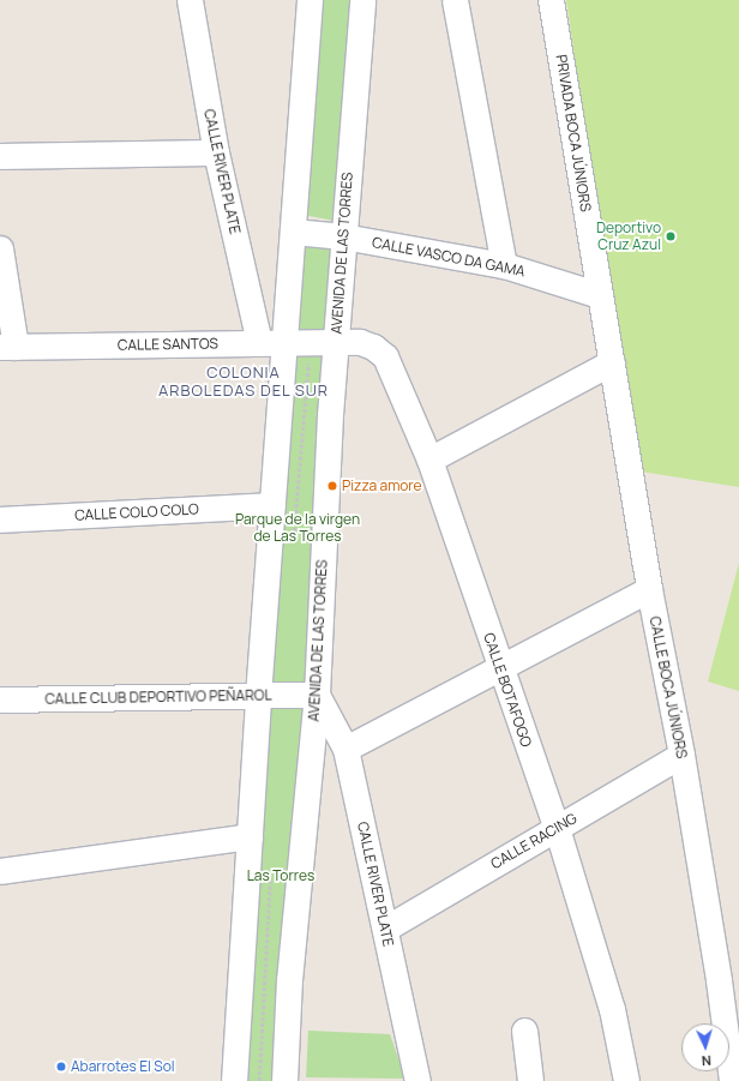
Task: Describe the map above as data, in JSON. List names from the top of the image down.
{
  "streets": {
    "street": [
      "PRIVADA BOCA JÚNIORS",
      "CALLE RIVER PLATE",
      "AVENIDA DE LAS TORRES",
      "CALLE VASCO DA GAMA",
      "CALLE SANTOS",
      "CALLE COLO COLO",
      "CALLE BOCA JÚNIORS",
      "CALLE BOTAFOGO",
      "CALLE CLUB DEPORTIVO PEÑAROL",
      "CALLE RACING"
    ]
  },
  "crossings": [
    ["PRIVADA BOCA JÚNIORS", "CALLE VASCO DA GAMA"],
    ["PRIVADA BOCA JÚNIORS", "CALLE BOCA JÚNIORS"],
    ["CALLE RIVER PLATE", "AVENIDA DE LAS TORRES"],
    ["CALLE RIVER PLATE", "CALLE SANTOS"],
    ["CALLE RIVER PLATE", "CALLE CLUB DEPORTIVO PEÑAROL"],
    ["CALLE RIVER PLATE", "CALLE RACING"],
    ["AVENIDA DE LAS TORRES", "CALLE VASCO DA GAMA"],
    ["AVENIDA DE LAS TORRES", "CALLE SANTOS"],
    ["AVENIDA DE LAS TORRES", "CALLE BOTAFOGO"],
    ["AVENIDA DE LAS TORRES", "CALLE CLUB DEPORTIVO PEÑAROL"],
    ["CALLE VASCO DA GAMA", "CALLE BOCA JÚNIORS"],
    ["CALLE SANTOS", "CALLE BOTAFOGO"],
    ["CALLE BOCA JÚNIORS", "CALLE RACING"],
    ["CALLE BOTAFOGO", "CALLE RACING"]
  ],
  "districts": ["COLONIA ARBOLEDAS DEL SUR"],
  "parks": ["Parque de la virgen de Las Torres", "Las Torres"],
  "places": ["Deportivo Cruz Azul", "Pizza amore", "Abarrotes El Sol"],
  "north": "bottom"
}
